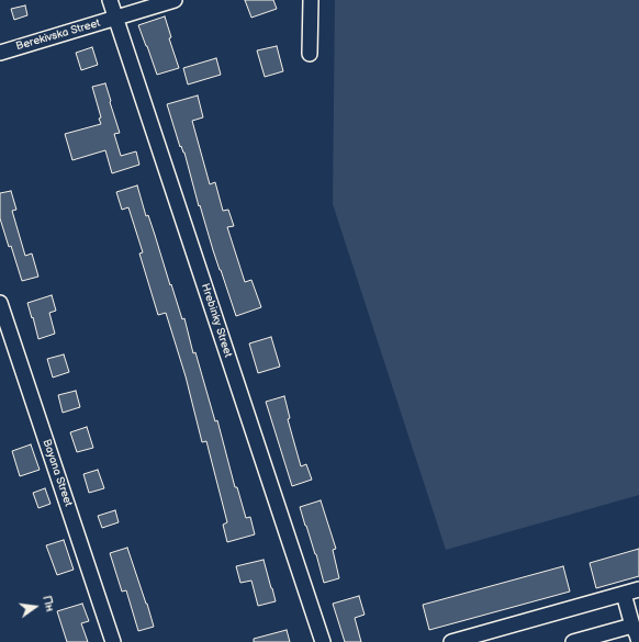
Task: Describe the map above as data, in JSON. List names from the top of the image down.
{
  "streets": {
    "street": ["Berekivska Street", "Hrebinky Street", "Bayana Street"]
  },
  "crossings": [
    ["Berekivska Street", "Hrebinky Street"]
  ],
  "north": "right"
}
